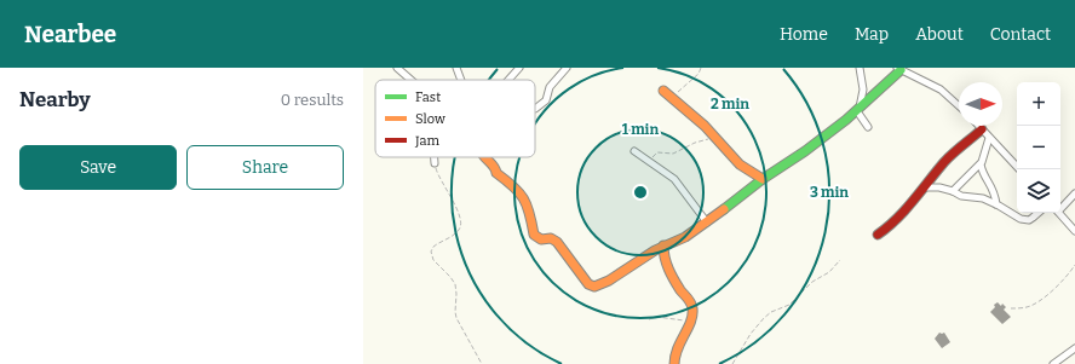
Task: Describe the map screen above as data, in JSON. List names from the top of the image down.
{
  "legend": ["Fast", "Slow", "Jam"],
  "north": "right",
  "page": {
    "header": "Nearbee",
    "nav": [
      "Home",
      "Map",
      "About",
      "Contact"
    ],
    "heading": ["Nearby", "0 results"],
    "map_buttons": ["+", "−"],
    "buttons": ["Save", "Share"]
  },
  "rings": ["2 min", "1 min", "3 min"]
}
